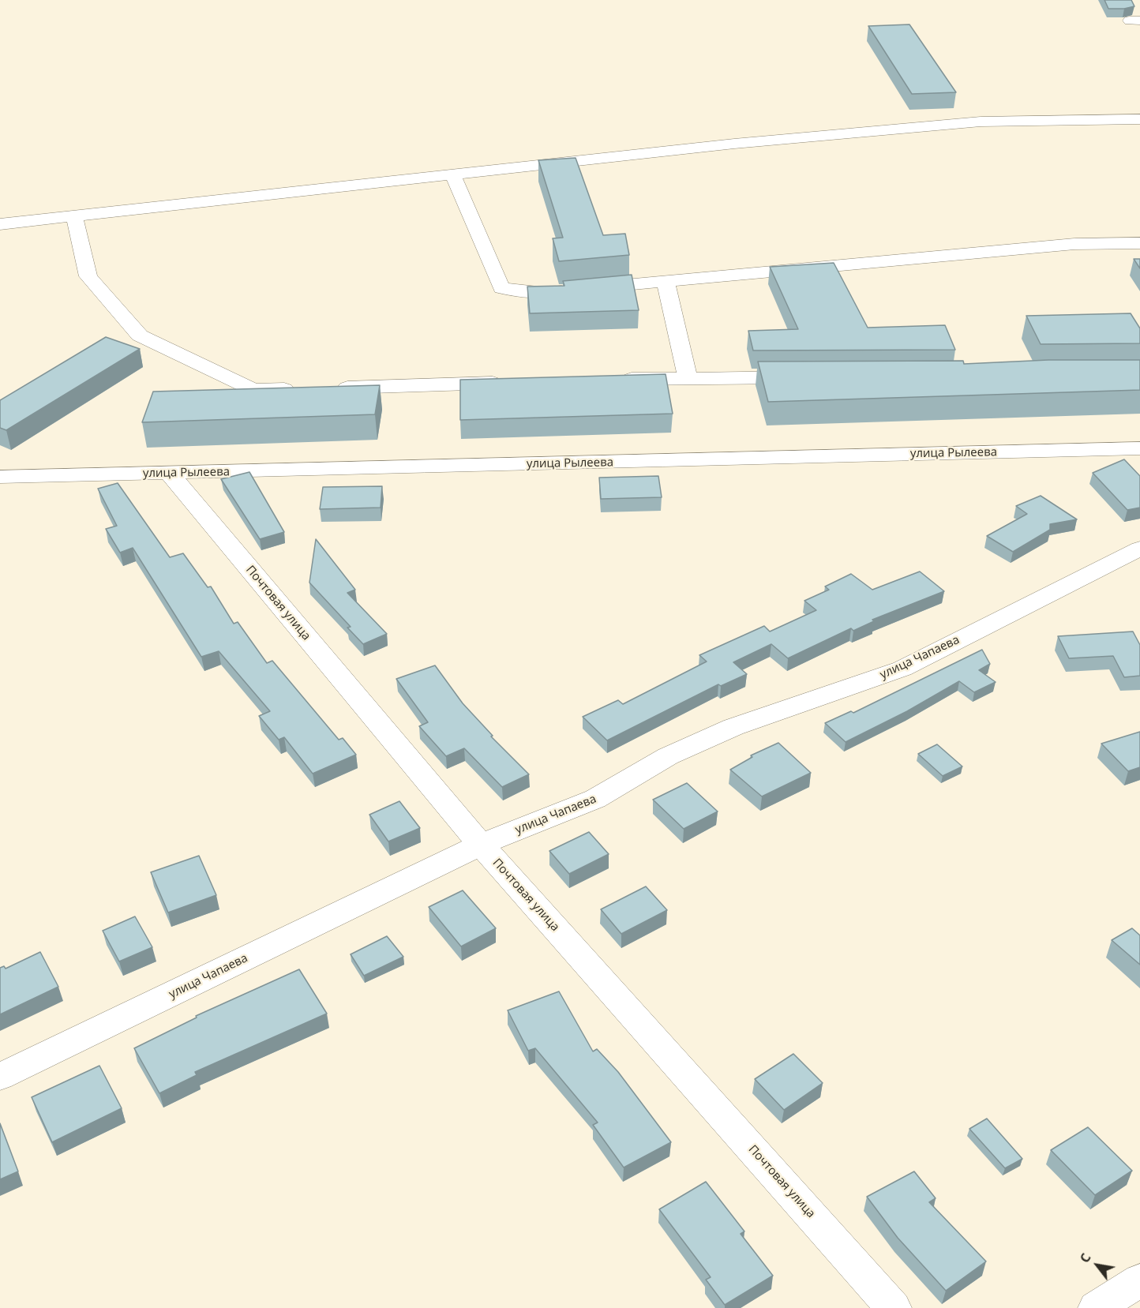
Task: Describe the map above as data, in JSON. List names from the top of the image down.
{
  "streets": {
    "street": ["улица Рылеева", "Почтовая улица", "улица Чапаева"]
  },
  "crossings": [
    ["улица Рылеева", "Почтовая улица"],
    ["Почтовая улица", "улица Чапаева"]
  ],
  "north": "top left"
}
